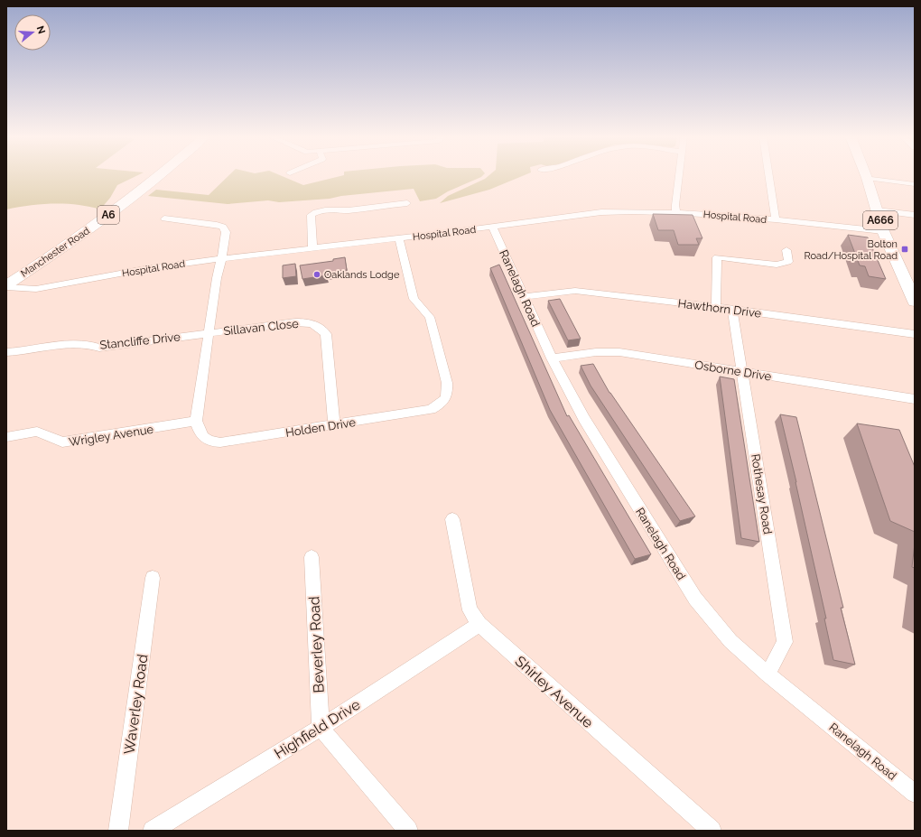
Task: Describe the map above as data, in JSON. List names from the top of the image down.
{
  "streets": {
    "main road": ["A6", "A666", "Manchester Road"],
    "street": [
      "Hospital Road",
      "Ranelagh Road",
      "Hawthorn Drive",
      "Sillavan Close",
      "Stancliffe Drive",
      "Osborne Drive",
      "Holden Drive",
      "Wrigley Avenue",
      "Rothesay Road",
      "Beverley Road",
      "Shirley Avenue",
      "Waverley Road",
      "Highfield Drive"
    ]
  },
  "crossings": [
    ["Hospital Road", "A666"],
    ["Hospital Road", "Manchester Road"],
    ["Hospital Road", "Ranelagh Road"],
    ["Hospital Road", "Holden Drive"],
    ["Ranelagh Road", "Hawthorn Drive"],
    ["Ranelagh Road", "Osborne Drive"],
    ["Ranelagh Road", "Rothesay Road"],
    ["Hawthorn Drive", "Rothesay Road"],
    ["Sillavan Close", "Stancliffe Drive"],
    ["Sillavan Close", "Holden Drive"],
    ["Osborne Drive", "Rothesay Road"],
    ["Holden Drive", "Wrigley Avenue"],
    ["Beverley Road", "Highfield Drive"],
    ["Shirley Avenue", "Highfield Drive"]
  ],
  "places": {
    "transit": ["Bolton Road/Hospital Road"],
    "other": ["Oaklands Lodge"]
  },
  "north": "right"
}
